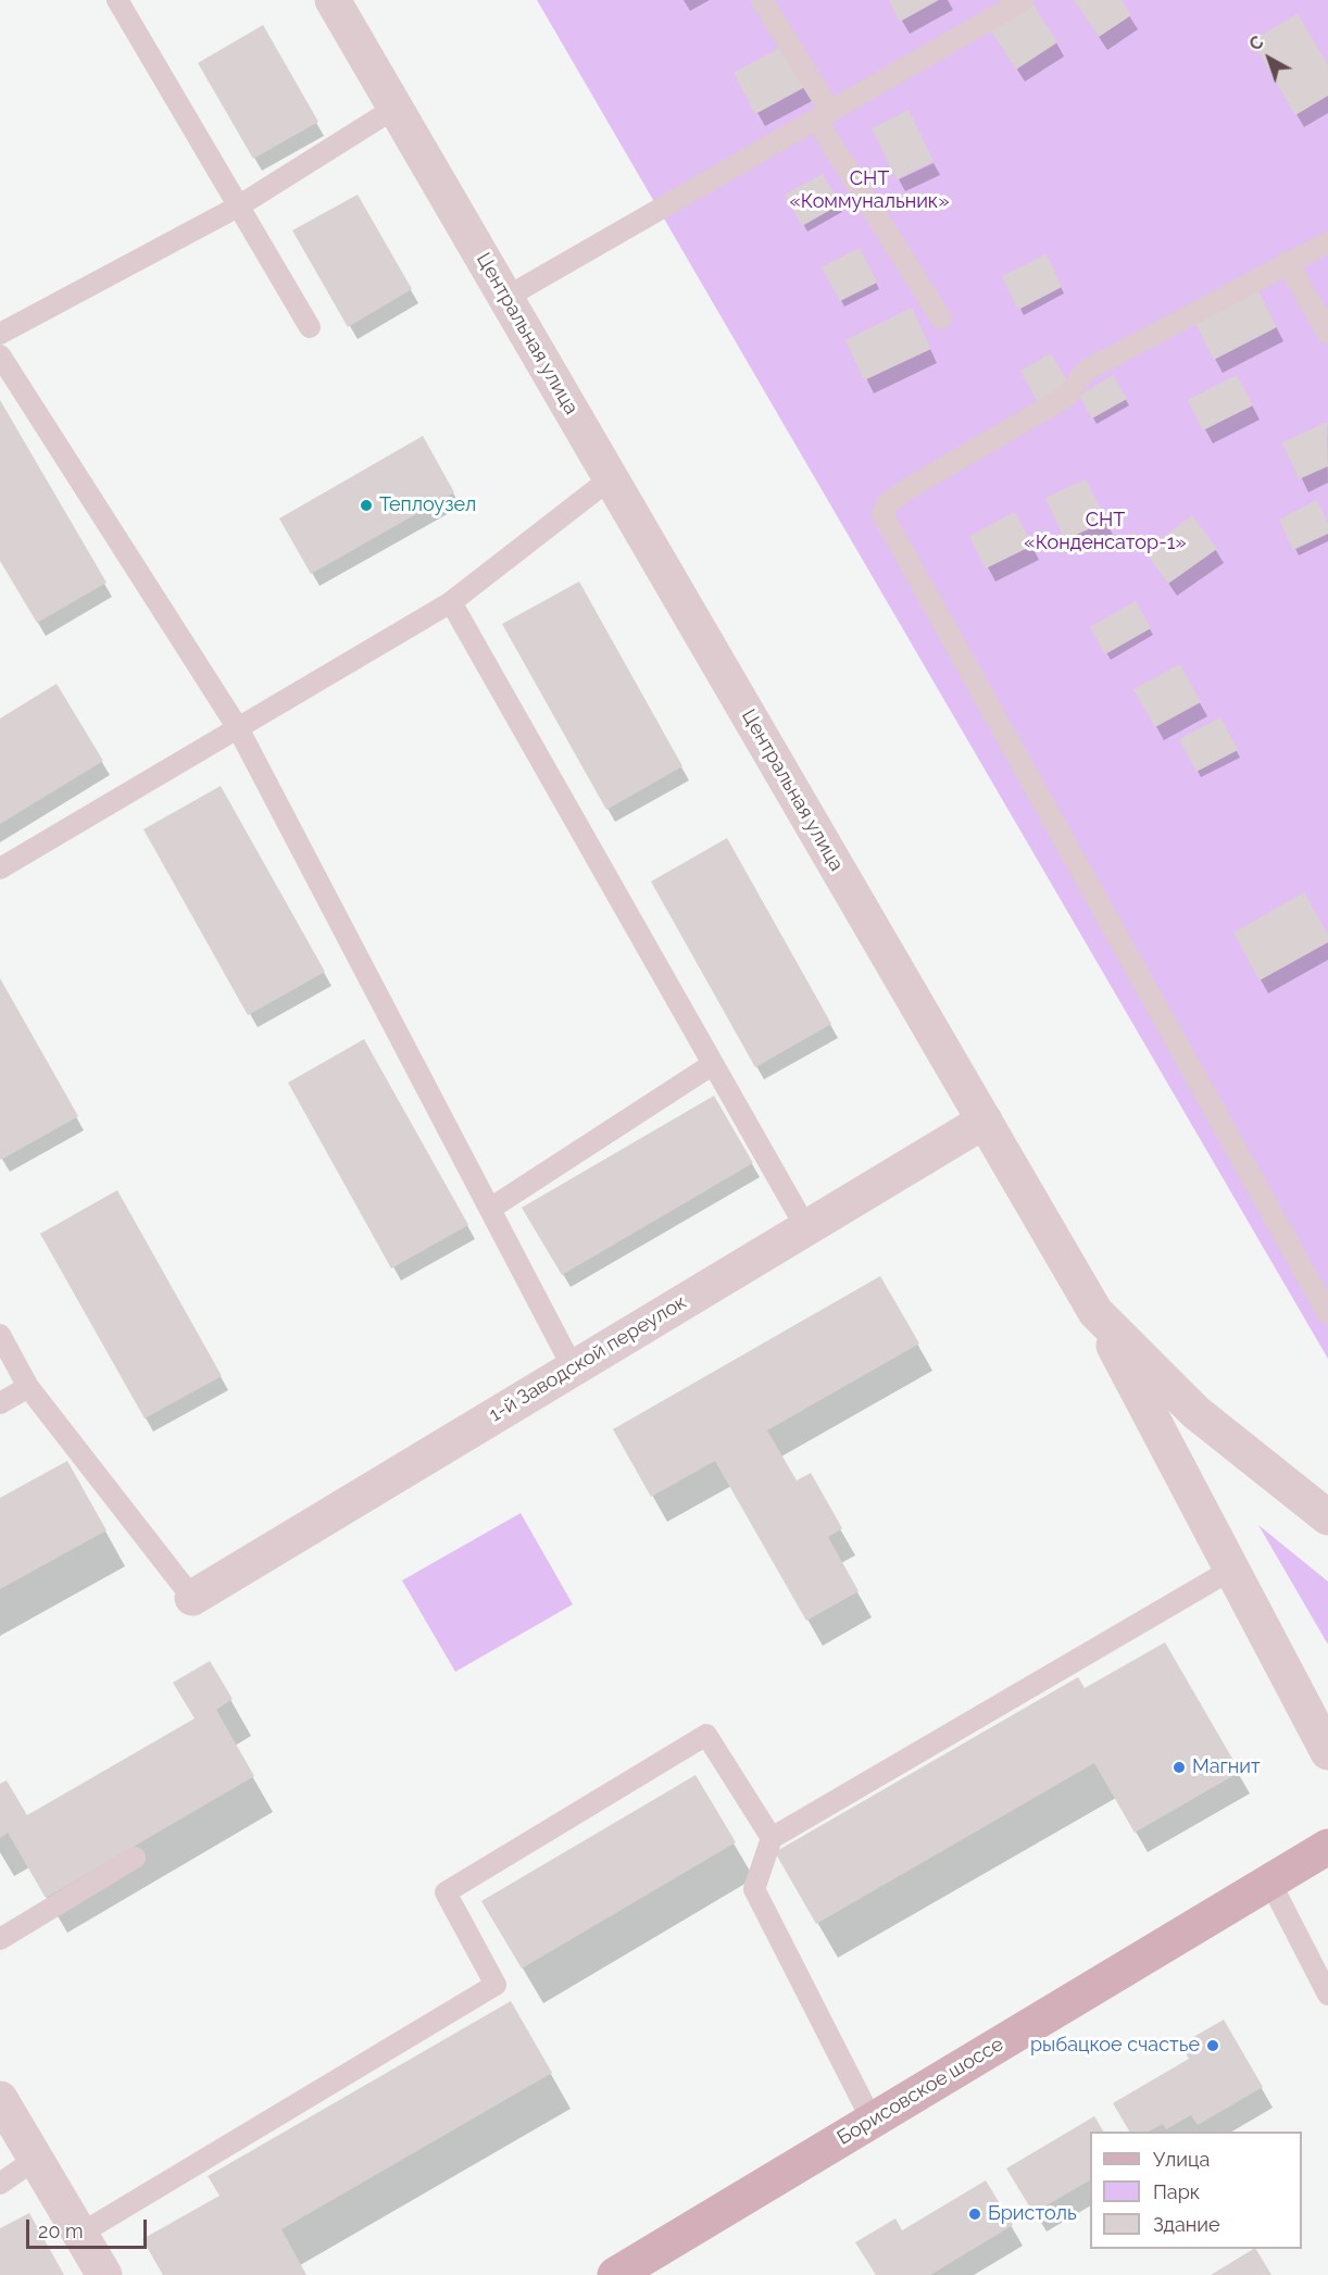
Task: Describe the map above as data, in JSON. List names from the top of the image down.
{
  "streets": {
    "main road": ["Борисовское шоссе"],
    "street": ["Центральная улица", "1-й Заводской переулок"]
  },
  "crossings": [
    ["Центральная улица", "1-й Заводской переулок"]
  ],
  "parks": ["СНТ «Коммунальник»", "СНТ «Конденсатор-1»"],
  "places": [
    "Теплоузел",
    "Магнит",
    "рыбацкое счастье",
    "Бристоль"
  ],
  "legend": ["Улица", "Парк", "Здание"],
  "scale_bar": "20 m",
  "north": "top left"
}
